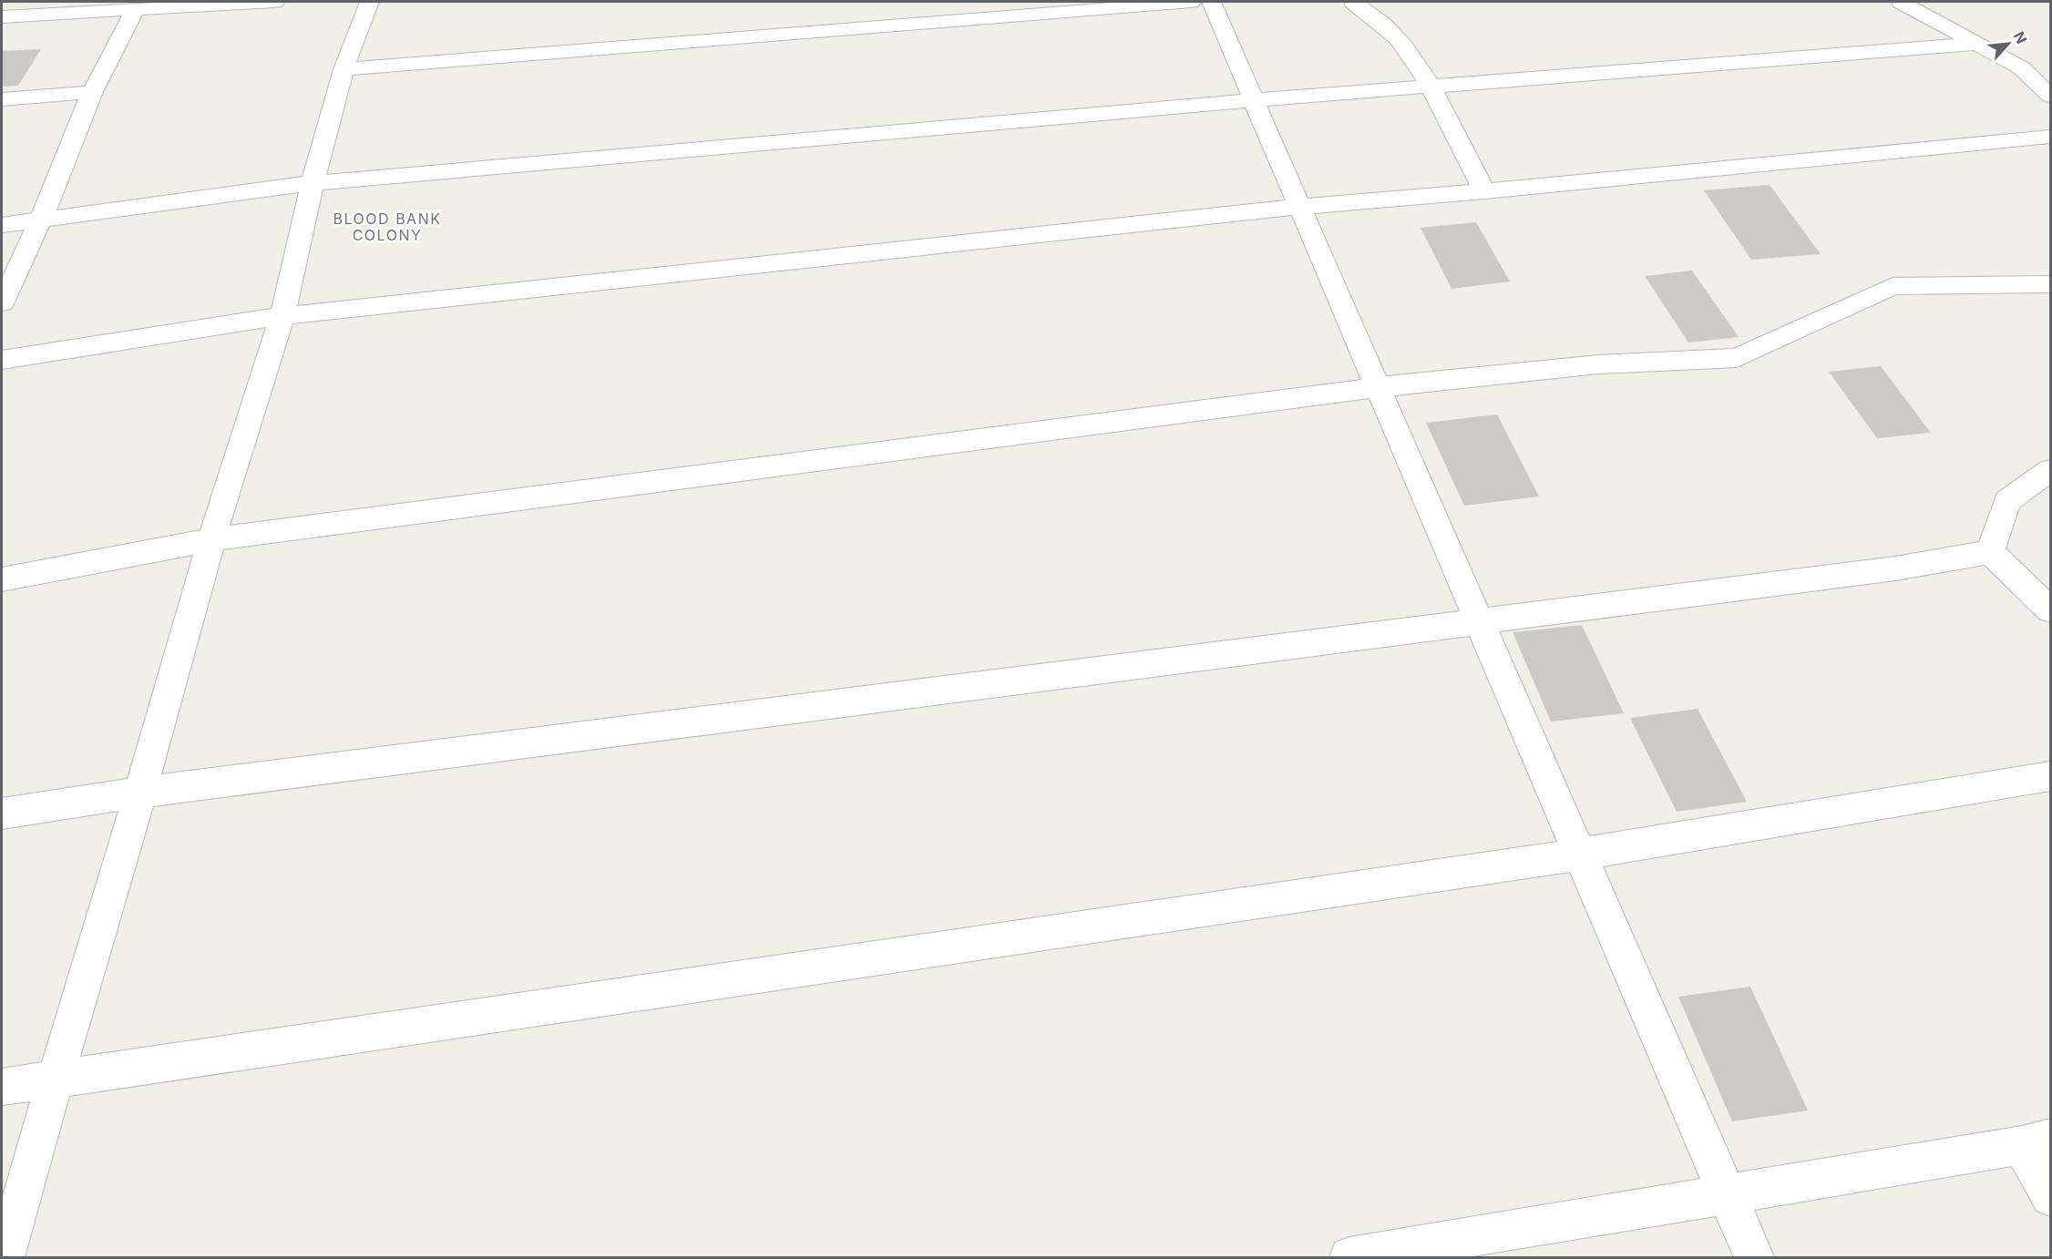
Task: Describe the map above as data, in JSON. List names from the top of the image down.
{
  "districts": ["BLOOD BANK COLONY"],
  "north": "top right"
}
